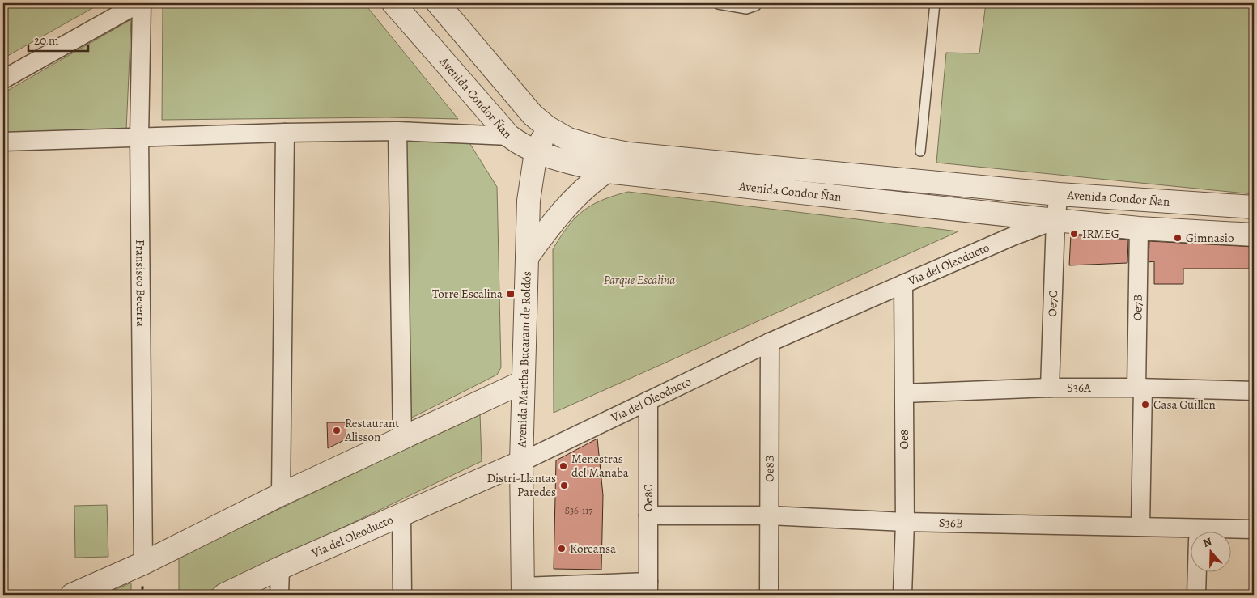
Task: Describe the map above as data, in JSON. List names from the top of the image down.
{
  "streets": {
    "street": [
      "Avenida Condor Ñan",
      "Via del Oleoducto",
      "Fransisco Becerra",
      "Oe7C",
      "Oe7B",
      "Avenida Martha Bucaram de Roldós",
      "S36A",
      "Oe8",
      "Oe8B",
      "Oe8C",
      "S36B"
    ]
  },
  "crossings": [
    ["Avenida Condor Ñan", "Via del Oleoducto"],
    ["Avenida Condor Ñan", "Oe7C"],
    ["Avenida Condor Ñan", "Oe7B"],
    ["Avenida Condor Ñan", "Avenida Martha Bucaram de Roldós"],
    ["Via del Oleoducto", "Oe7C"],
    ["Via del Oleoducto", "Avenida Martha Bucaram de Roldós"],
    ["Via del Oleoducto", "Oe8"],
    ["Via del Oleoducto", "Oe8B"],
    ["Via del Oleoducto", "Oe8C"],
    ["Oe7C", "S36A"],
    ["Oe7B", "S36A"],
    ["Oe7B", "S36B"],
    ["S36A", "Oe8"],
    ["Oe8", "S36B"],
    ["Oe8B", "S36B"],
    ["Oe8C", "S36B"]
  ],
  "parks": ["Parque Escalina"],
  "places": {
    "other": [
      "IRMEG",
      "Gimnasio",
      "Casa Guillen",
      "Restaurant Alisson",
      "Menestras del Manaba",
      "Distri-Llantas Paredes",
      "Koreansa"
    ],
    "transit": ["Torre Escalina"]
  },
  "house_numbers": ["S36-117"],
  "scale_bar": "20 m",
  "north": "top"
}
